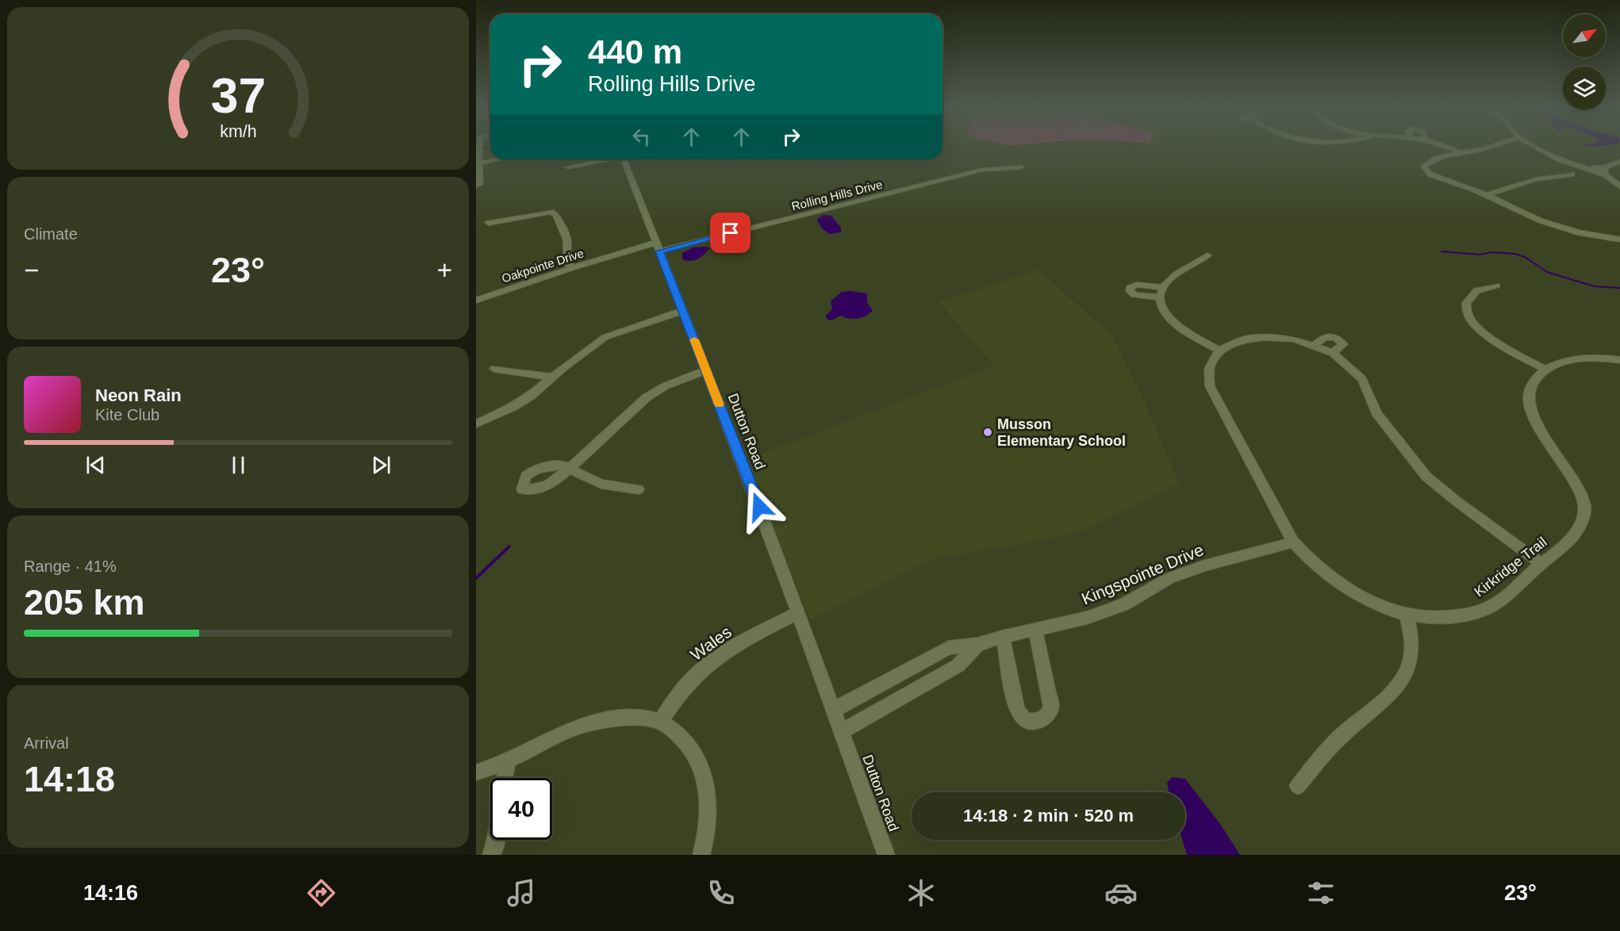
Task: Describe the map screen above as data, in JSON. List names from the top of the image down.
{
  "streets": {
    "street": [
      "Rolling Hills Drive",
      "Oakpointe Drive",
      "Dutton Road",
      "Kirkridge Trail",
      "Kingspointe Drive",
      "Wales"
    ]
  },
  "crossings": [
    ["Rolling Hills Drive", "Oakpointe Drive"],
    ["Rolling Hills Drive", "Dutton Road"],
    ["Oakpointe Drive", "Dutton Road"],
    ["Dutton Road", "Kingspointe Drive"],
    ["Dutton Road", "Wales"],
    ["Kirkridge Trail", "Kingspointe Drive"]
  ],
  "places": ["Musson Elementary School"],
  "north": "top right",
  "page": {
    "turn": ["440 m", "Rolling Hills Drive"],
    "tile": [
      "Climate",
      ["Range · 41%", "205 km"],
      ["Arrival", "14:18"]
    ],
    "heat": ["−", "23°", "+"],
    "song": ["Neon Rain", "Kite Club"],
    "limit": "40",
    "trip": "14:18 · 2 min · 520 m",
    "tabs": ["14:16", "23°"],
    "gauge": ["37", "km/h"]
  }
}
